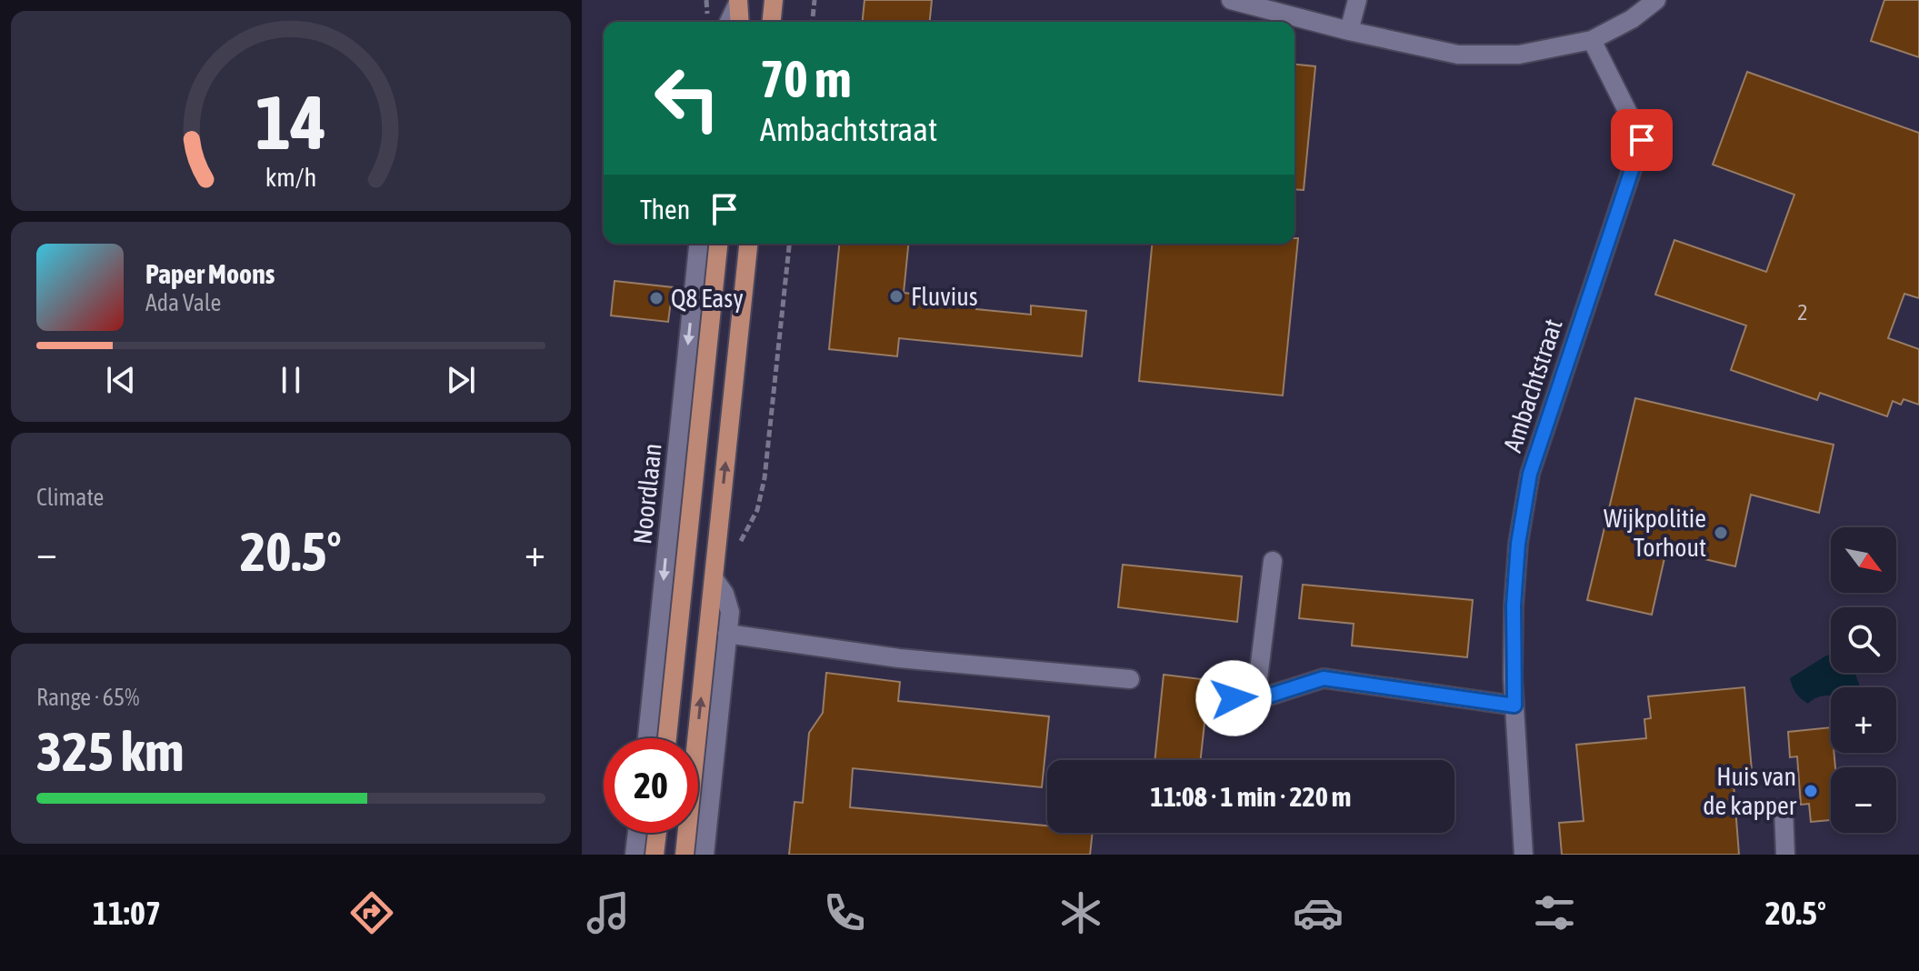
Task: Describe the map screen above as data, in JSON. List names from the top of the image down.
{
  "streets": {
    "main road": ["Noordlaan"],
    "street": ["Ambachtstraat"]
  },
  "one_way": ["Noordlaan"],
  "places": [
    "Fluvius",
    "Q8 Easy",
    "Wijkpolitie Torhout",
    "Huis van de kapper"
  ],
  "house_numbers": ["2"],
  "north": "bottom right",
  "page": {
    "turn": ["70 m", "Ambachtstraat"],
    "then": "Then",
    "song": ["Paper Moons", "Ada Vale"],
    "tile": [
      "Climate",
      ["Range · 65%", "325 km"]
    ],
    "heat": ["−", "20.5°", "+"],
    "map_buttons": ["+", "−"],
    "limit": "20",
    "trip": "11:08 · 1 min · 220 m",
    "tabs": ["11:07", "20.5°"],
    "gauge": ["14", "km/h"]
  }
}
